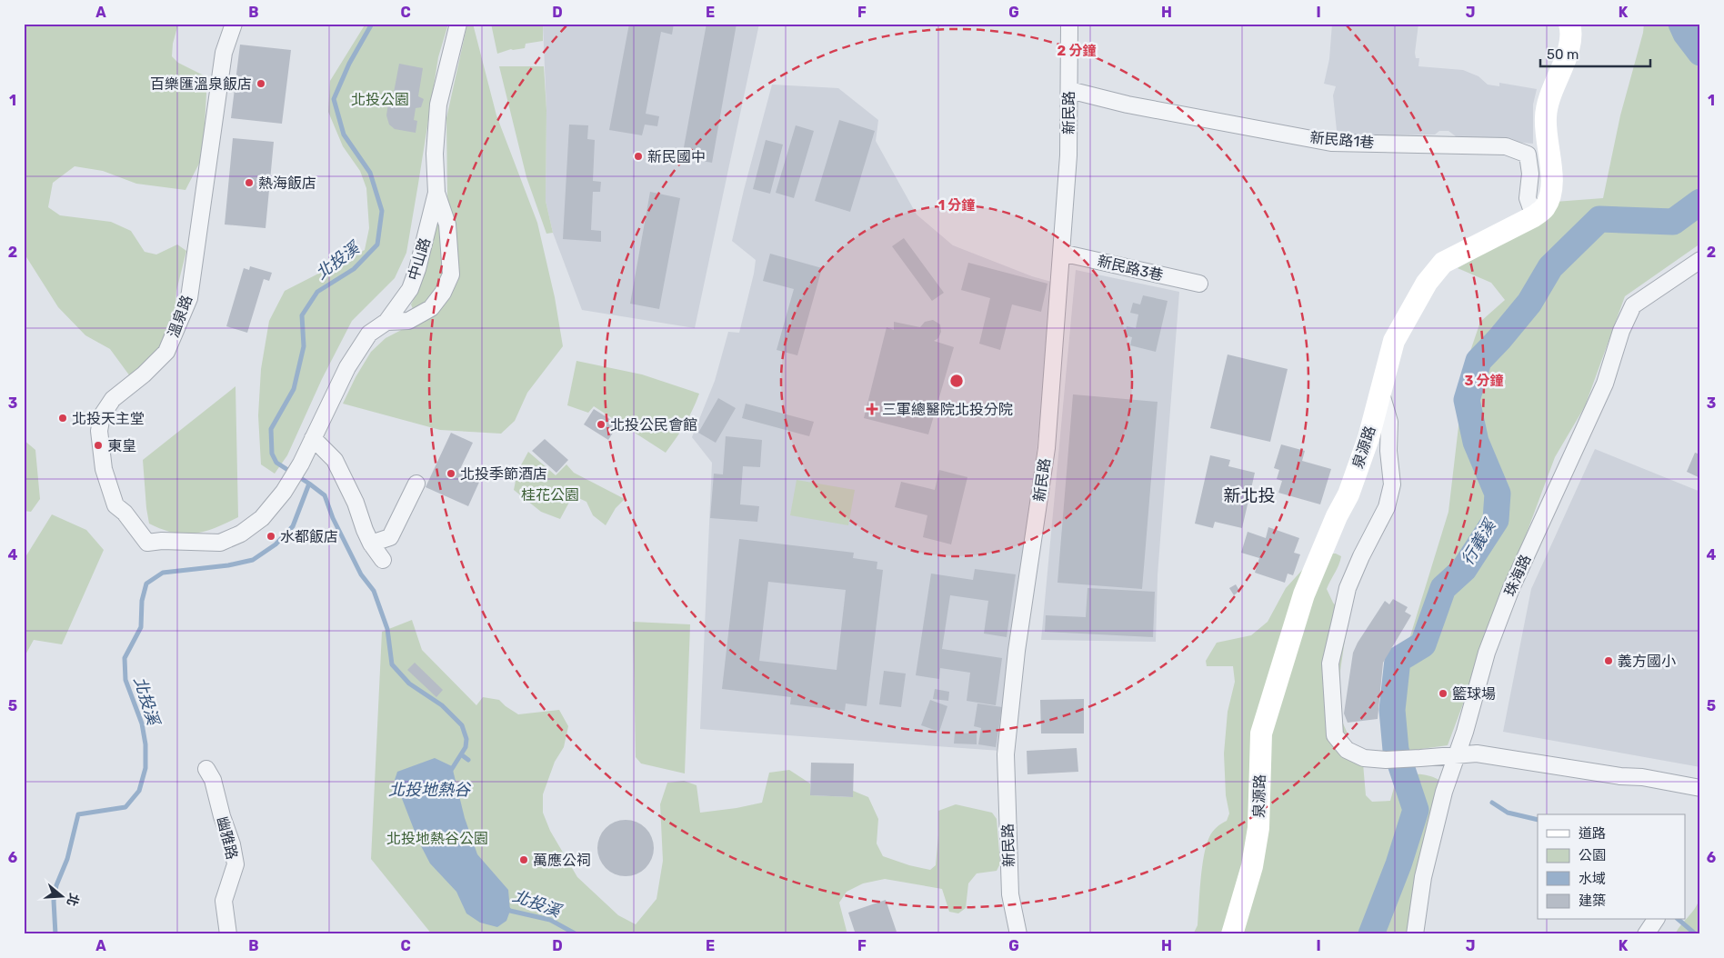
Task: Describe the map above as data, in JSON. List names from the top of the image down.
{
  "streets": {
    "street": [
      "新民路",
      "新民路1巷",
      "中山路",
      "新民路3巷",
      "溫泉路",
      "泉源路",
      "珠海路",
      "幽雅路"
    ]
  },
  "crossings": [
    ["新民路", "新民路1巷"],
    ["新民路", "新民路3巷"],
    ["新民路1巷", "泉源路"],
    ["中山路", "溫泉路"]
  ],
  "districts": ["新北投"],
  "water": ["北投溪", "行義溪", "北投地熱谷"],
  "parks": ["北投公園", "桂花公園", "北投地熱谷公園"],
  "places": {
    "other": [
      "百樂匯溫泉飯店",
      "新民國中",
      "熱海飯店",
      "北投天主堂",
      "北投公民會館",
      "東皇",
      "北投季節酒店",
      "水都飯店",
      "義方國小",
      "籃球場",
      "萬應公祠"
    ],
    "health": ["三軍總醫院北投分院"]
  },
  "legend": [
    "道路",
    "公園",
    "水域",
    "建築"
  ],
  "scale_bar": "50 m",
  "north": "right",
  "grid": {
    "columns": [
      "A",
      "B",
      "C",
      "D",
      "E",
      "F",
      "G",
      "H",
      "I",
      "J",
      "K"
    ],
    "rows": [
      "1",
      "2",
      "3",
      "4",
      "5",
      "6"
    ]
  },
  "rings": ["2 分鐘", "1 分鐘", "3 分鐘"]
}
